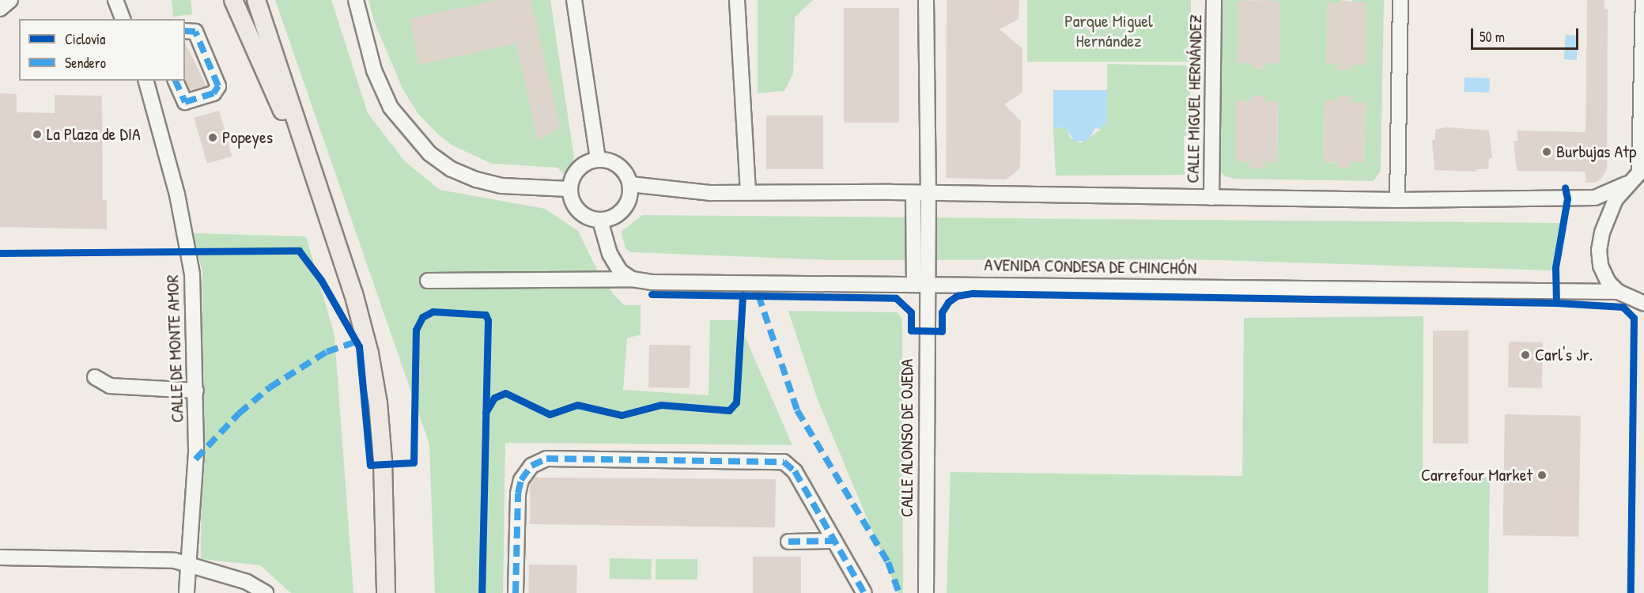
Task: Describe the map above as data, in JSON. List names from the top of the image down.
{
  "streets": {
    "street": [
      "CALLE MIGUEL HERNÁNDEZ",
      "AVENIDA CONDESA DE CHINCHÓN",
      "CALLE DE MONTE AMOR",
      "CALLE ALONSO DE OJEDA"
    ]
  },
  "crossings": [
    ["AVENIDA CONDESA DE CHINCHÓN", "CALLE ALONSO DE OJEDA"]
  ],
  "parks": ["Parque Miguel Hernández"],
  "places": [
    "La Plaza de DIA",
    "Popeyes",
    "Burbujas Atp",
    "Carl's Jr.",
    "Carrefour Market"
  ],
  "legend": ["Ciclovía", "Sendero"],
  "scale_bar": "50 m"
}
